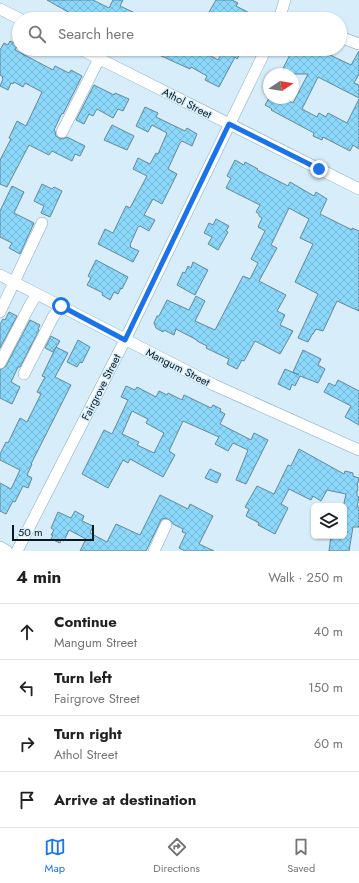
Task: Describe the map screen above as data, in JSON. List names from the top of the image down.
{
  "streets": {
    "street": ["Athol Street", "Mangum Street", "Fairgrove Street"]
  },
  "crossings": [
    ["Athol Street", "Fairgrove Street"],
    ["Mangum Street", "Fairgrove Street"]
  ],
  "scale_bar": "50 m",
  "north": "right",
  "page": {
    "search": "Search here",
    "scale": "50 m",
    "heading": ["4 min", "Walk · 250 m"],
    "list": [
      ["Continue", "Mangum Street", "40 m"],
      ["Turn left", "Fairgrove Street", "150 m"],
      ["Turn right", "Athol Street", "60 m"],
      "Arrive at destination"
    ],
    "nav": ["Map", "Directions", "Saved"]
  }
}
